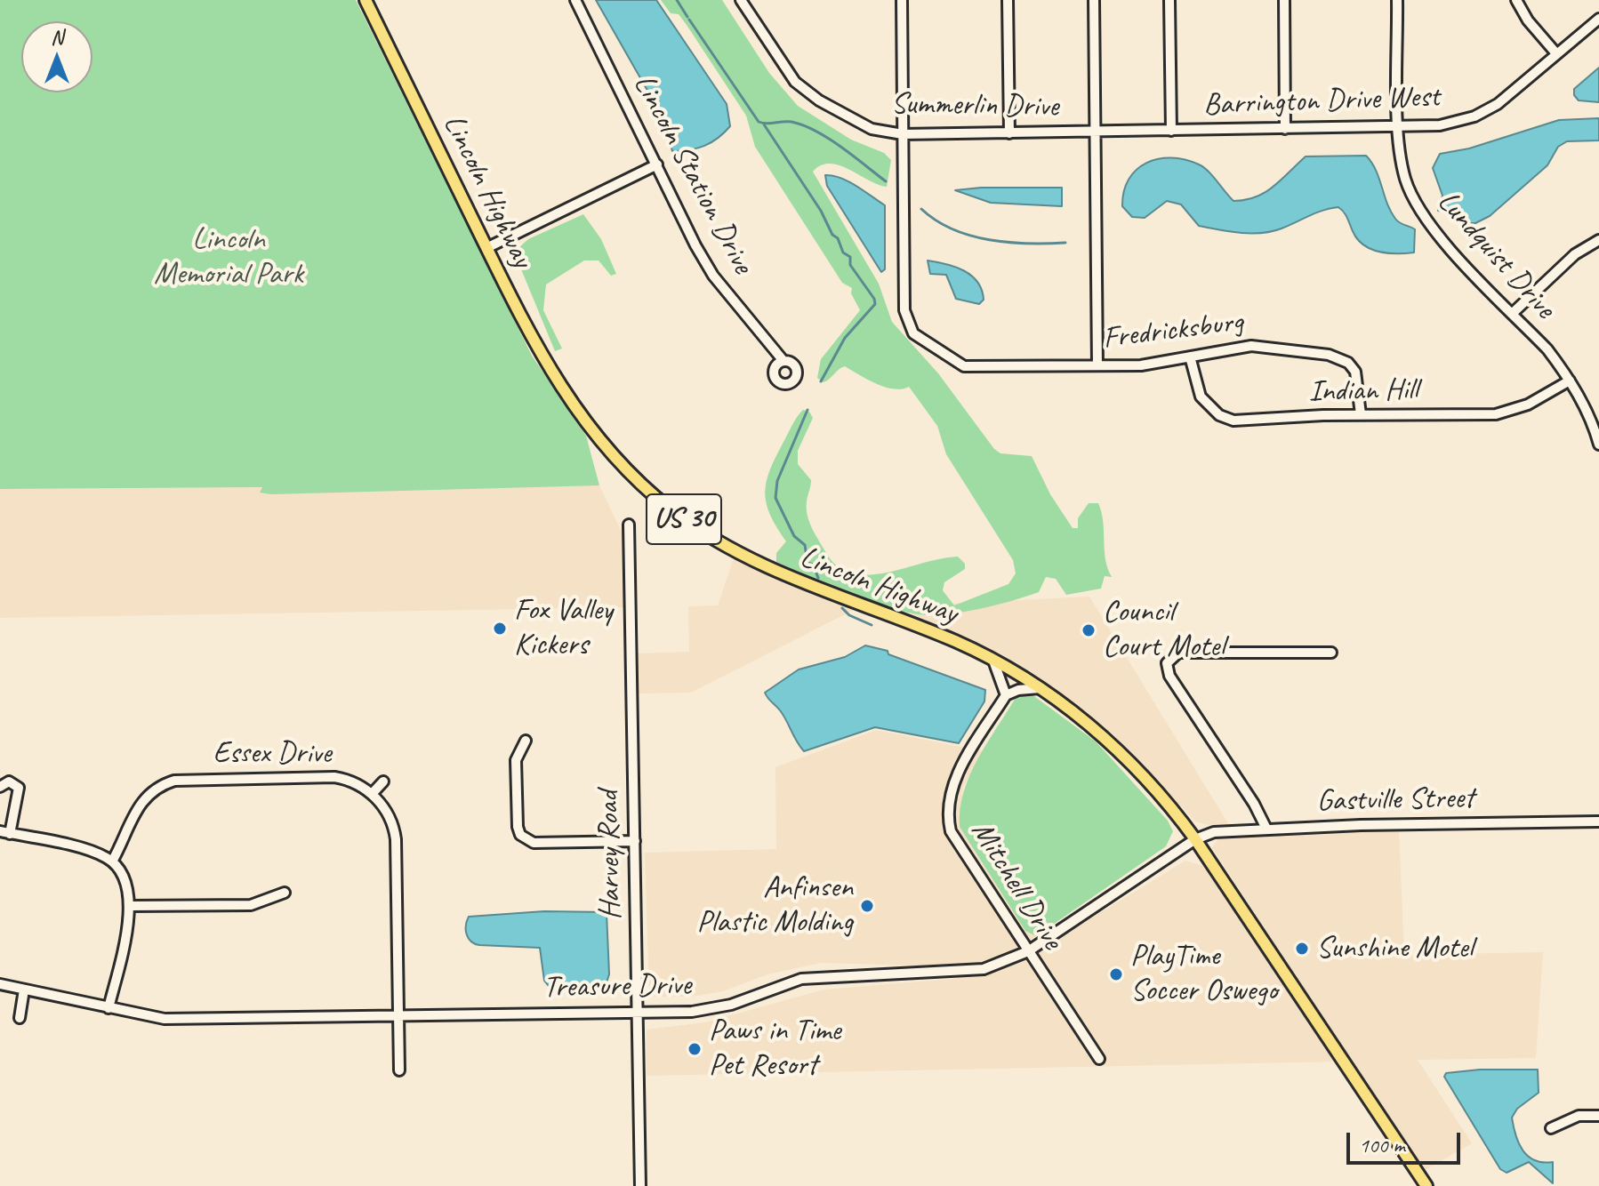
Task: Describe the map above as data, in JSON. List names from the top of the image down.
{
  "streets": {
    "main road": ["Lincoln Highway", "US 30"],
    "street": [
      "Barrington Drive West",
      "Summerlin Drive",
      "Lincoln Station Drive",
      "Lundquist Drive",
      "Fredricksburg",
      "Indian Hill",
      "Essex Drive",
      "Gastville Street",
      "Harvey Road",
      "Mitchell Drive",
      "Treasure Drive"
    ]
  },
  "crossings": [
    ["Barrington Drive West", "Summerlin Drive"],
    ["Barrington Drive West", "Lundquist Drive"],
    ["Summerlin Drive", "Fredricksburg"],
    ["Lincoln Highway", "Gastville Street"],
    ["Lincoln Highway", "Treasure Drive"],
    ["Lundquist Drive", "Indian Hill"],
    ["Fredricksburg", "Indian Hill"],
    ["Gastville Street", "Treasure Drive"],
    ["Harvey Road", "Treasure Drive"],
    ["Mitchell Drive", "Treasure Drive"]
  ],
  "parks": ["Lincoln Memorial Park"],
  "places": [
    "Fox Valley Kickers",
    "Council Court Motel",
    "Anfinsen Plastic Molding",
    "Sunshine Motel",
    "PlayTime Soccer Oswego",
    "Paws in Time Pet Resort"
  ],
  "scale_bar": "100 m",
  "north": "top"
}
